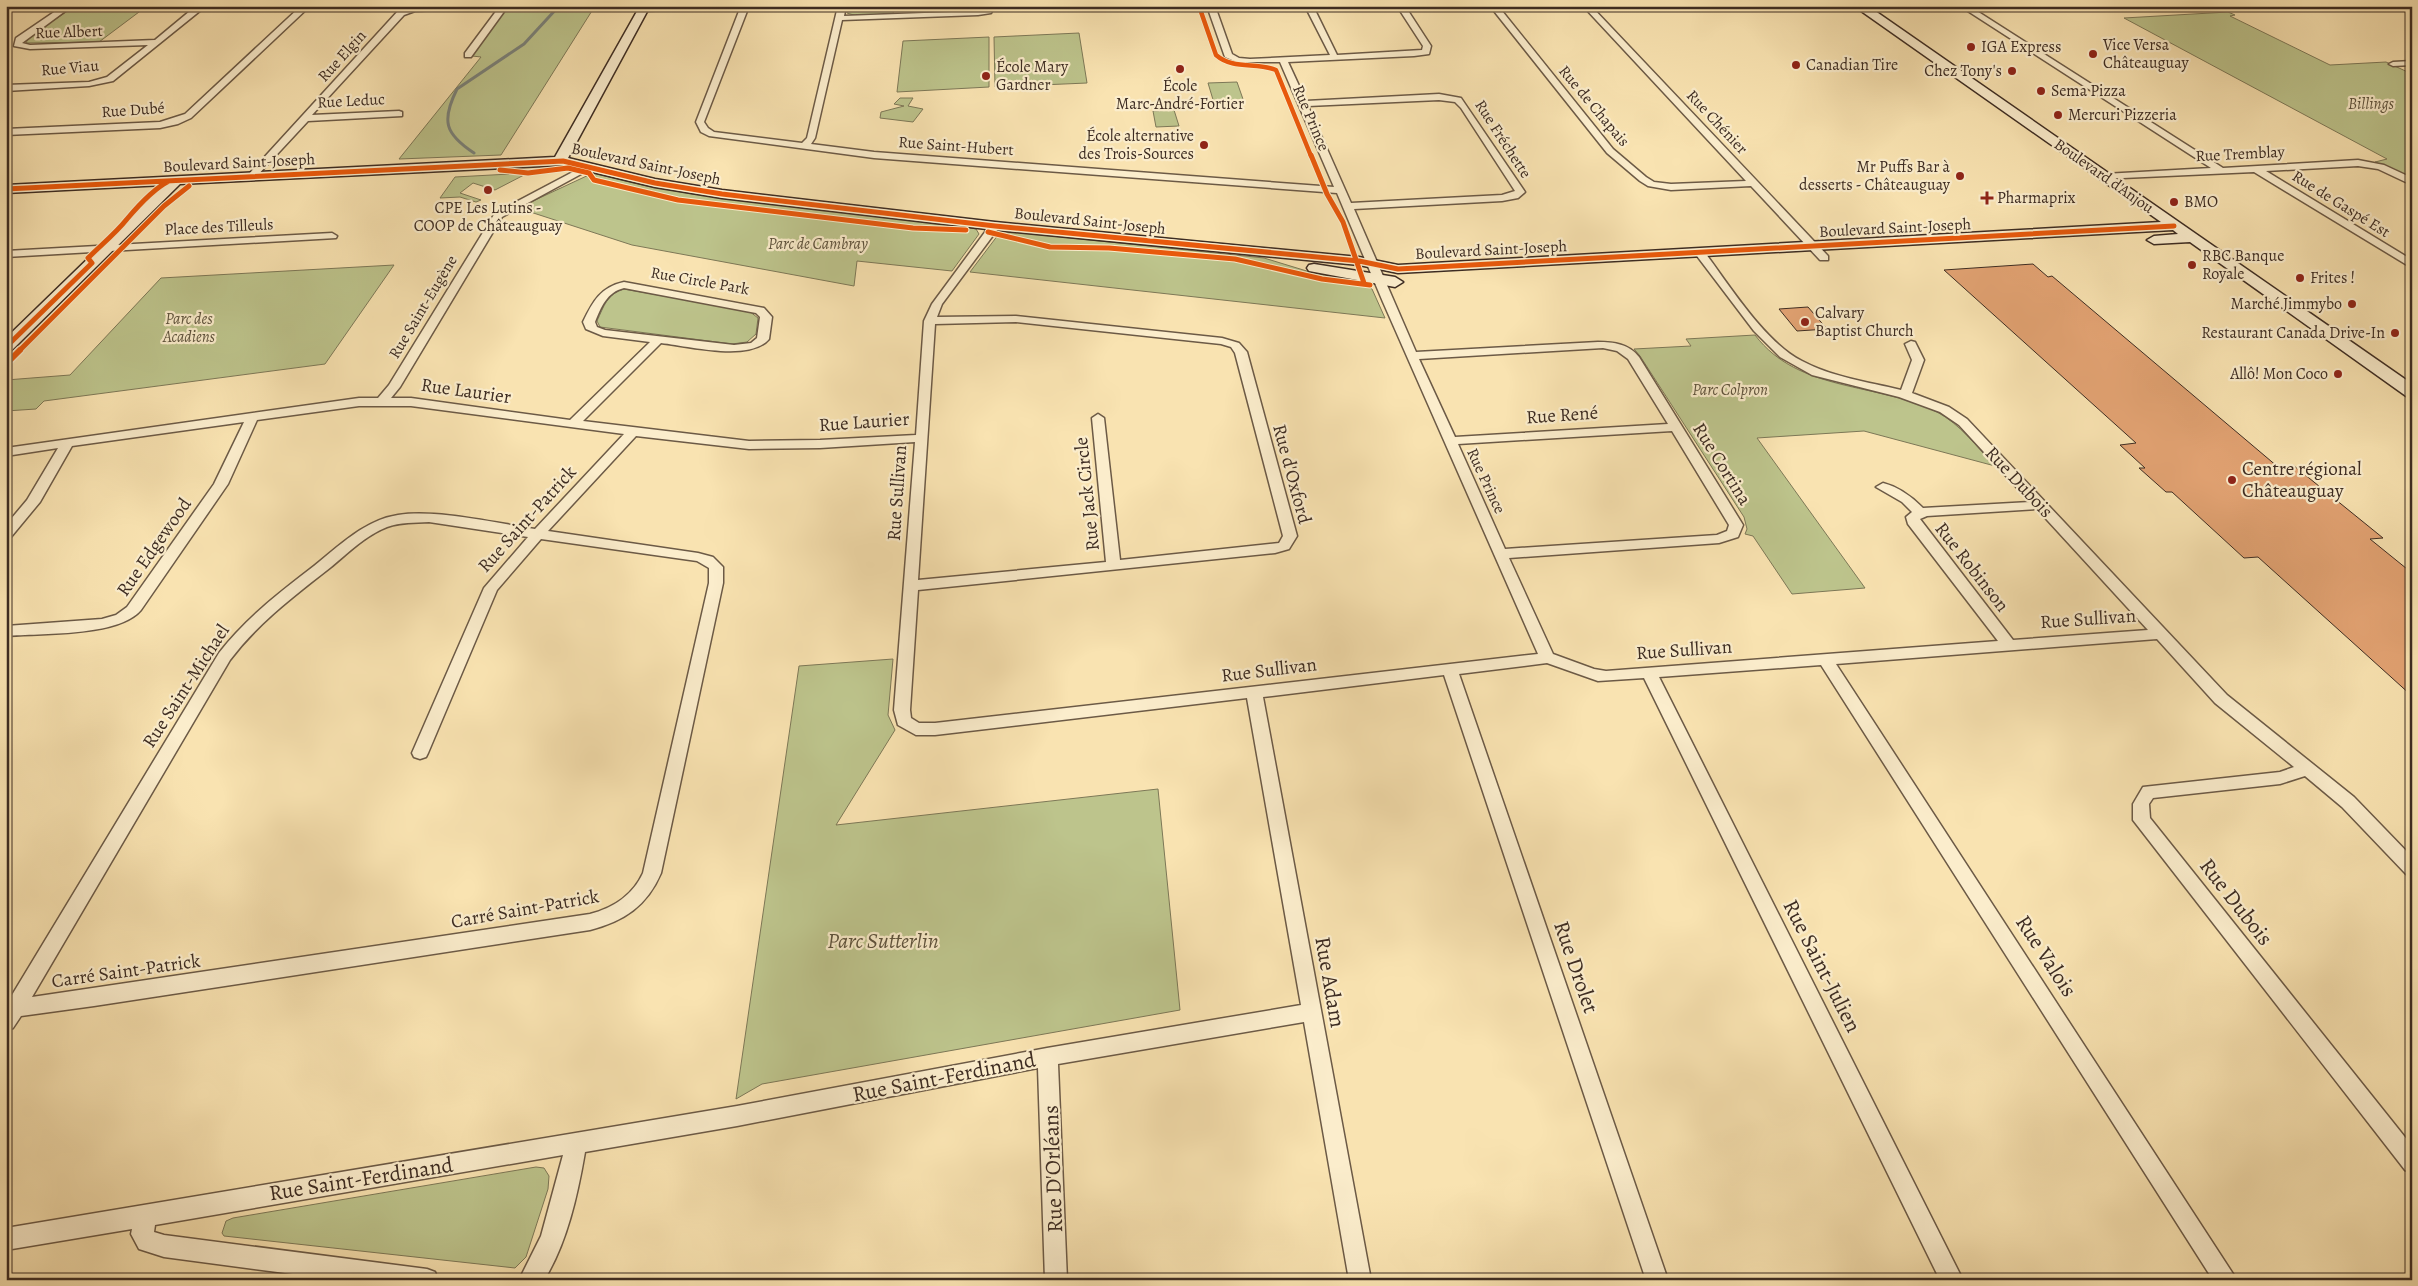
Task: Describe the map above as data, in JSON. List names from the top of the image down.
{
  "streets": {
    "street": [
      "Rue Albert",
      "Rue Elgin",
      "Rue Viau",
      "Rue Leduc",
      "Rue de Chapais",
      "Rue Dubé",
      "Rue Prince",
      "Rue Chénier",
      "Rue Fréchette",
      "Rue Saint-Hubert",
      "Rue Tremblay",
      "Boulevard Saint-Joseph",
      "Boulevard d'Anjou",
      "Rue de Gaspé Est",
      "Place des Tilleuls",
      "Rue Circle Park",
      "Rue Saint-Eugène",
      "Rue Laurier",
      "Rue René",
      "Rue Cortina",
      "Rue d'Oxford",
      "Rue Dubois",
      "Rue Sullivan",
      "Rue Jack Circle",
      "Rue Saint-Patrick",
      "Rue Edgewood",
      "Rue Robinson",
      "Rue Saint-Michael",
      "Carré Saint-Patrick",
      "Rue Valois",
      "Rue Saint-Julien",
      "Rue Drolet",
      "Rue Adam",
      "Rue Saint-Ferdinand",
      "Rue D'Orléans"
    ]
  },
  "crossings": [
    ["Rue Albert", "Rue Viau"],
    ["Rue Elgin", "Rue Leduc"],
    ["Rue Elgin", "Boulevard Saint-Joseph"],
    ["Rue de Chapais", "Rue Chénier"],
    ["Rue Prince", "Rue Fréchette"],
    ["Rue Prince", "Rue Saint-Hubert"],
    ["Rue Prince", "Boulevard Saint-Joseph"],
    ["Rue Prince", "Rue René"],
    ["Rue Prince", "Rue Cortina"],
    ["Rue Prince", "Rue Sullivan"],
    ["Rue Chénier", "Boulevard Saint-Joseph"],
    ["Rue Tremblay", "Boulevard d'Anjou"],
    ["Rue Tremblay", "Rue de Gaspé Est"],
    ["Boulevard Saint-Joseph", "Boulevard d'Anjou"],
    ["Boulevard Saint-Joseph", "Rue Saint-Eugène"],
    ["Boulevard Saint-Joseph", "Rue Dubois"],
    ["Boulevard Saint-Joseph", "Rue Sullivan"],
    ["Rue Saint-Eugène", "Rue Laurier"],
    ["Rue Laurier", "Rue Sullivan"],
    ["Rue Laurier", "Rue Saint-Patrick"],
    ["Rue Laurier", "Rue Edgewood"],
    ["Rue René", "Rue Cortina"],
    ["Rue d'Oxford", "Rue Sullivan"],
    ["Rue d'Oxford", "Rue Jack Circle"],
    ["Rue Dubois", "Rue Sullivan"],
    ["Rue Dubois", "Rue Robinson"],
    ["Rue Sullivan", "Rue Robinson"],
    ["Rue Sullivan", "Rue Valois"],
    ["Rue Sullivan", "Rue Saint-Julien"],
    ["Rue Sullivan", "Rue Drolet"],
    ["Rue Sullivan", "Rue Adam"],
    ["Rue Saint-Patrick", "Rue Saint-Michael"],
    ["Rue Saint-Patrick", "Carré Saint-Patrick"],
    ["Rue Saint-Michael", "Carré Saint-Patrick"],
    ["Rue Adam", "Rue Saint-Ferdinand"],
    ["Rue Saint-Ferdinand", "Rue D'Orléans"]
  ],
  "parks": [
    "Billings",
    "Parc de Cambray",
    "Parc des Acadiens",
    "Parc Colpron",
    "Parc Sutterlin"
  ],
  "places": {
    "other": [
      "IGA Express",
      "Vice Versa Châteauguay",
      "Canadian Tire",
      "École Marc-André-Fortier",
      "Chez Tony's",
      "École Mary Gardner",
      "Sema Pizza",
      "Mercuri Pizzeria",
      "École alternative des Trois-Sources",
      "Mr Puffs Bar à desserts - Châteauguay",
      "CPE Les Lutins - COOP de Châteauguay",
      "BMO",
      "RBC Banque Royale",
      "Frites !",
      "Marché Jimmybo",
      "Calvary Baptist Church",
      "Restaurant Canada Drive-In",
      "Allô! Mon Coco",
      "Centre régional Châteauguay"
    ],
    "health": ["Pharmaprix"]
  }
}
